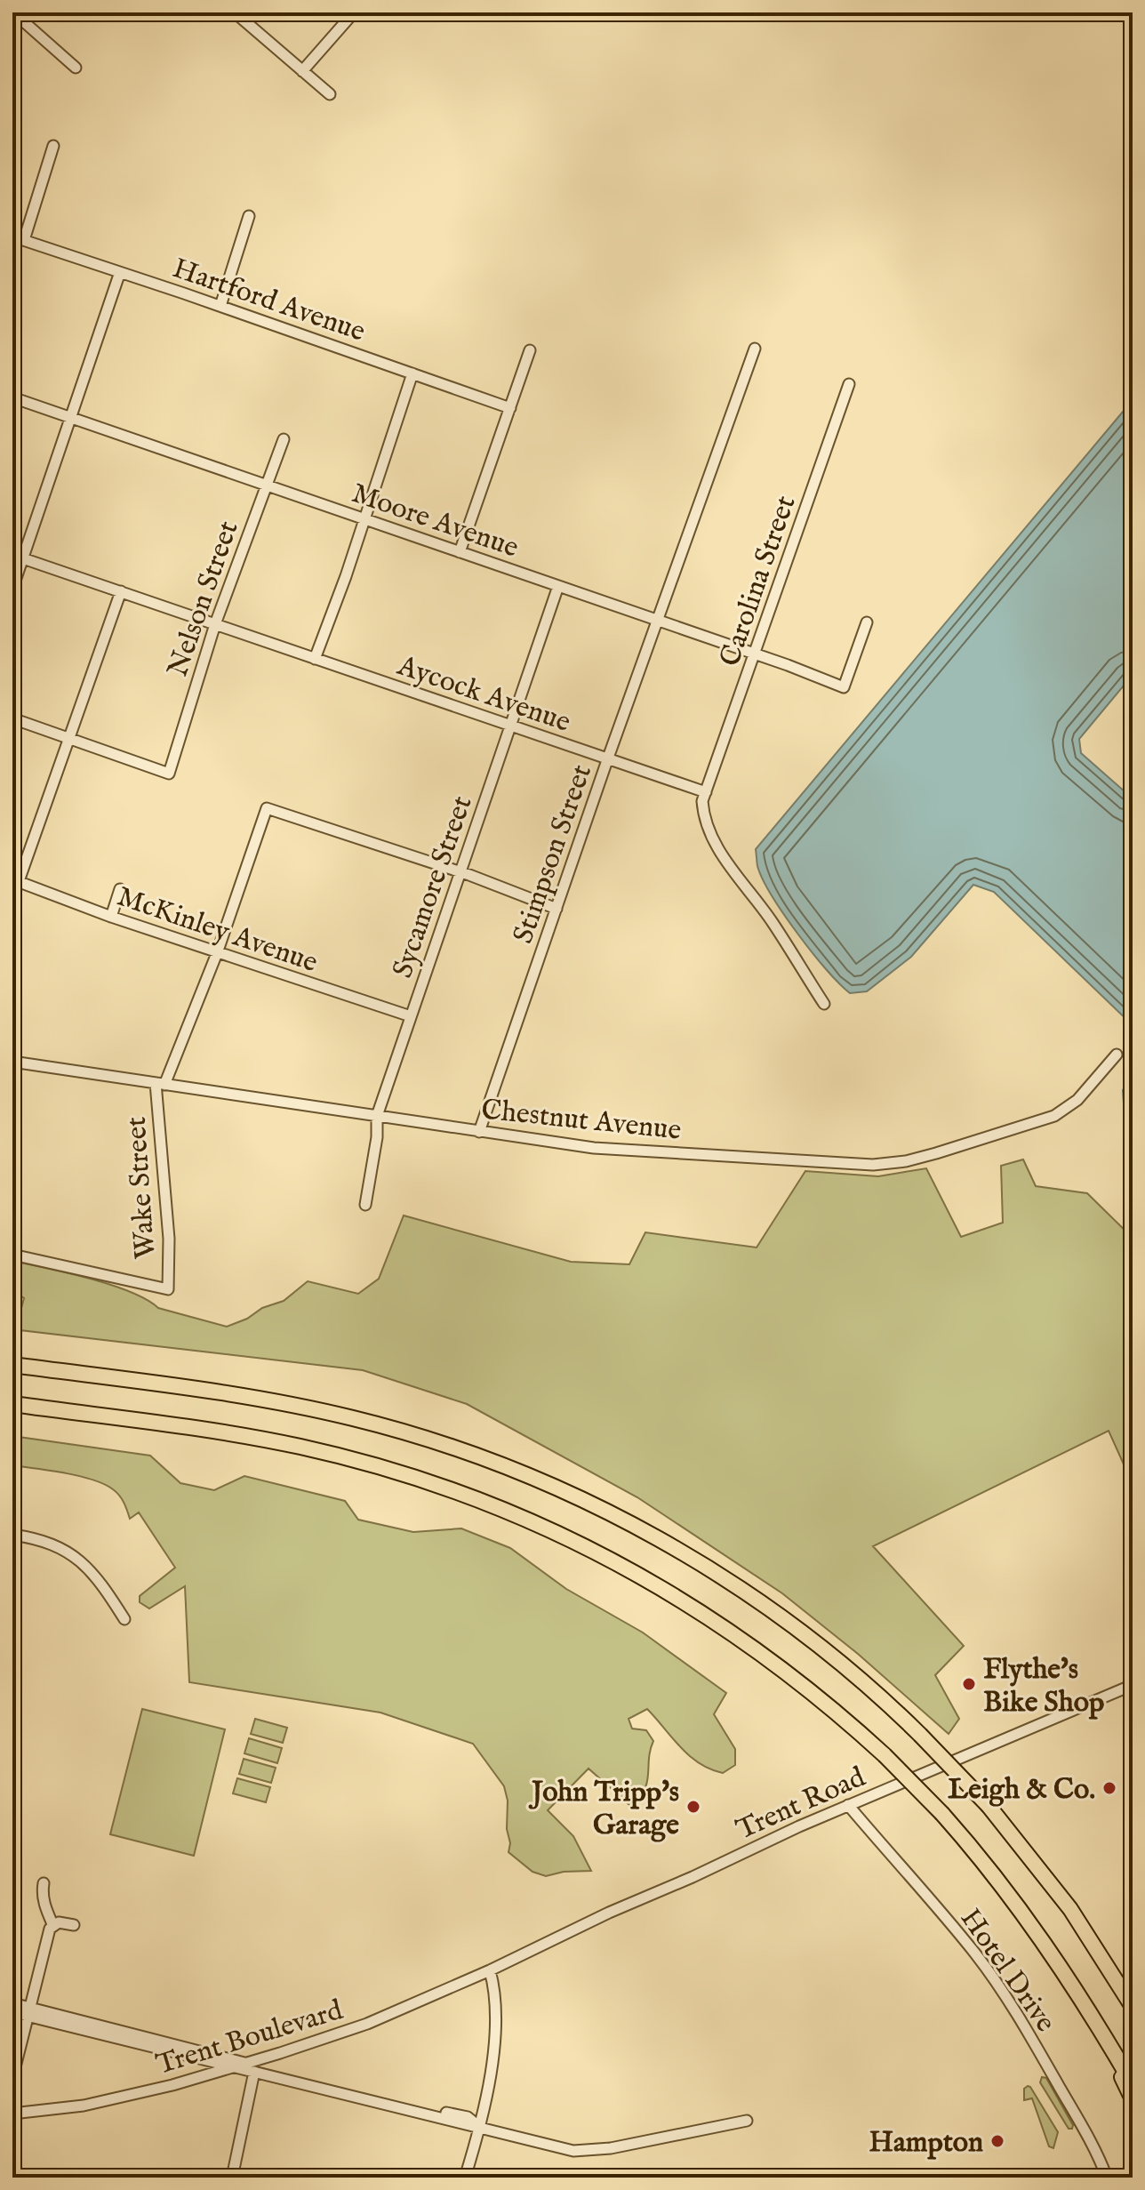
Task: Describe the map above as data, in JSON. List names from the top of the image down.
{
  "streets": {
    "street": [
      "Hartford Avenue",
      "Moore Avenue",
      "Carolina Street",
      "Nelson Street",
      "Aycock Avenue",
      "Stimpson Street",
      "Sycamore Street",
      "McKinley Avenue",
      "Chestnut Avenue",
      "Wake Street",
      "Trent Road",
      "Hotel Drive",
      "Trent Boulevard"
    ]
  },
  "crossings": [
    ["Moore Avenue", "Carolina Street"],
    ["Moore Avenue", "Nelson Street"],
    ["Moore Avenue", "Stimpson Street"],
    ["Moore Avenue", "Sycamore Street"],
    ["Carolina Street", "Aycock Avenue"],
    ["Nelson Street", "Aycock Avenue"],
    ["Aycock Avenue", "Stimpson Street"],
    ["Aycock Avenue", "Sycamore Street"],
    ["Stimpson Street", "Chestnut Avenue"],
    ["Sycamore Street", "McKinley Avenue"],
    ["Sycamore Street", "Chestnut Avenue"],
    ["Sycamore Street", "Wake Street"],
    ["McKinley Avenue", "Wake Street"],
    ["Chestnut Avenue", "Wake Street"],
    ["Trent Road", "Hotel Drive"],
    ["Trent Road", "Trent Boulevard"]
  ],
  "places": [
    "Flythe's Bike Shop",
    "Leigh & Co.",
    "John Tripp's Garage",
    "Hampton"
  ]
}
